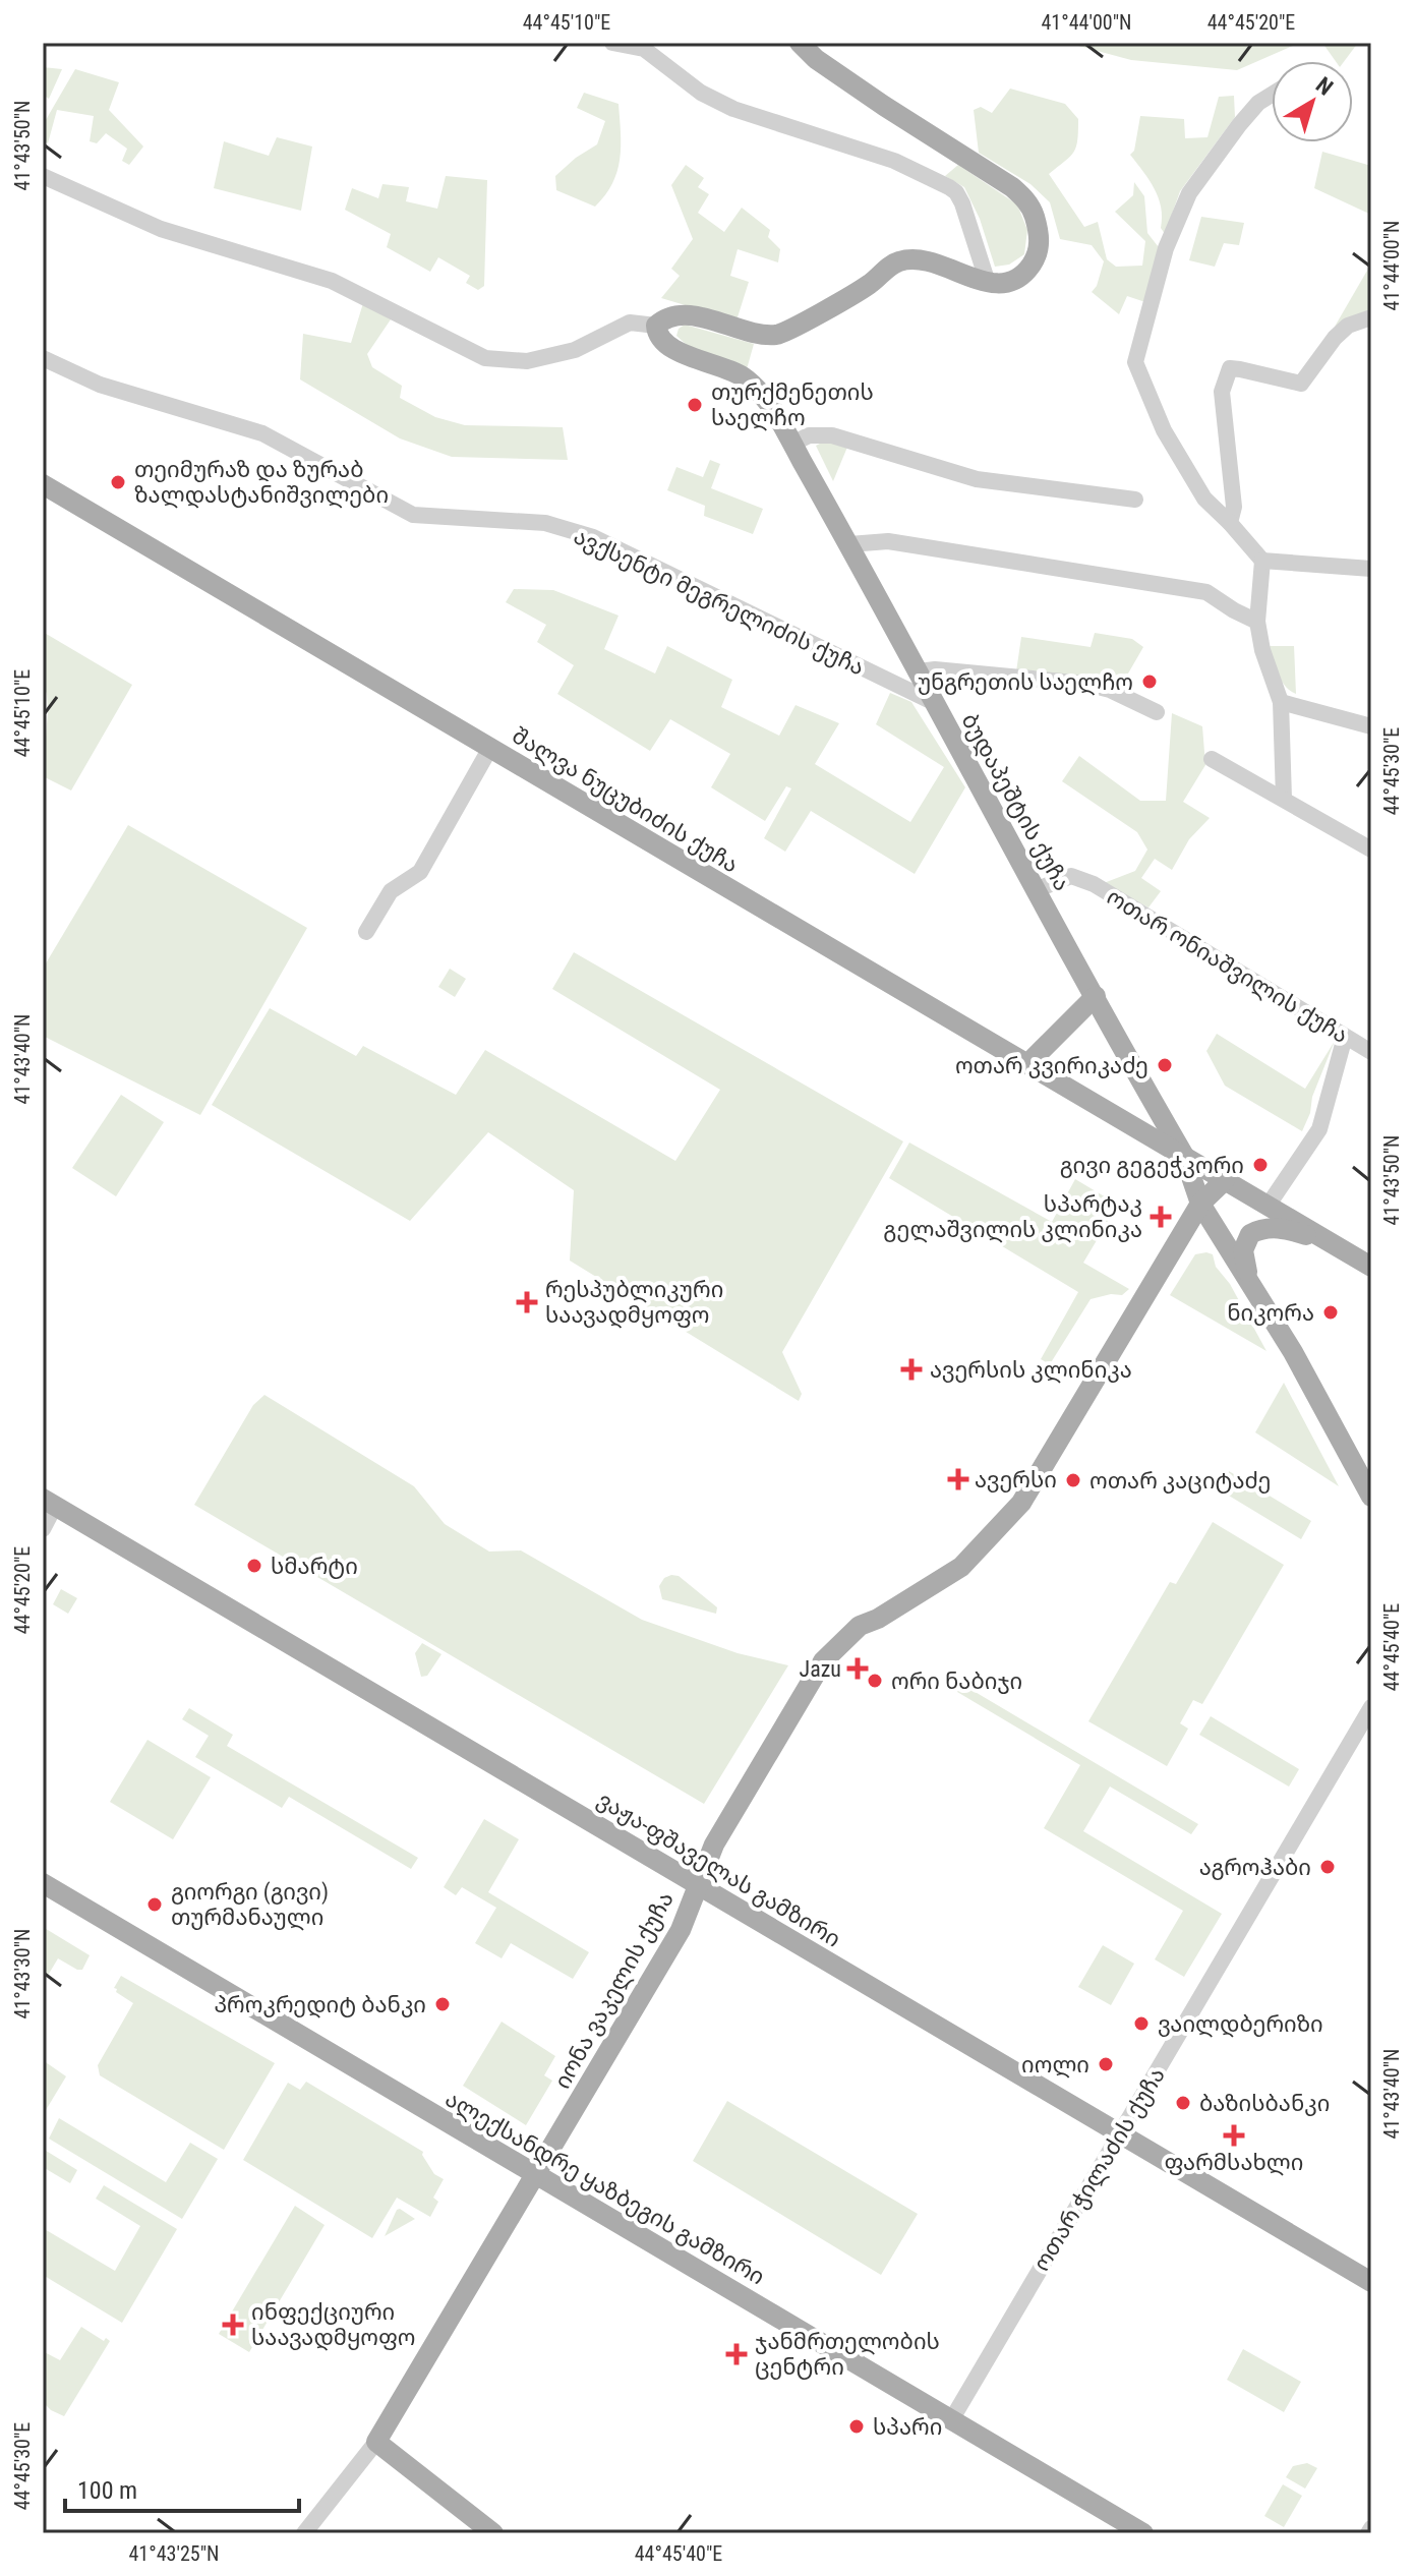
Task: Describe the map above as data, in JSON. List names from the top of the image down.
{
  "streets": {
    "main road": [
      "შალვა ნუცუბიძის ქუჩა",
      "ბუდაპეშტის ქუჩა",
      "ვაჟა-ფშაველას გამზირი",
      "იონა ვაკელის ქუჩა",
      "ალექსანდრე ყაზბეგის გამზირი"
    ],
    "street": ["ავქსენტი მეგრელიძის ქუჩა", "ოთარ ონიაშვილის ქუჩა", "ოთარ ჭილაძის ქუჩა"]
  },
  "crossings": [
    ["ავქსენტი მეგრელიძის ქუჩა", "ბუდაპეშტის ქუჩა"],
    ["შალვა ნუცუბიძის ქუჩა", "ბუდაპეშტის ქუჩა"],
    ["შალვა ნუცუბიძის ქუჩა", "იონა ვაკელის ქუჩა"],
    ["ბუდაპეშტის ქუჩა", "ოთარ ონიაშვილის ქუჩა"],
    ["ბუდაპეშტის ქუჩა", "იონა ვაკელის ქუჩა"],
    ["ვაჟა-ფშაველას გამზირი", "იონა ვაკელის ქუჩა"],
    ["ვაჟა-ფშაველას გამზირი", "ოთარ ჭილაძის ქუჩა"],
    ["იონა ვაკელის ქუჩა", "ალექსანდრე ყაზბეგის გამზირი"],
    ["ოთარ ჭილაძის ქუჩა", "ალექსანდრე ყაზბეგის გამზირი"]
  ],
  "places": {
    "other": [
      "თურქმენეთის საელჩო",
      "თეიმურაზ და ზურაბ ზალდასტანიშვილები",
      "უნგრეთის საელჩო",
      "ოთარ კვირიკაძე",
      "გივი გეგეჭკორი",
      "ნიკორა",
      "ოთარ კაციტაძე",
      "სმარტი",
      "ორი ნაბიჯი",
      "აგროჰაბი",
      "გიორგი (გივი) თურმანაული",
      "პროკრედიტ ბანკი",
      "ვაილდბერიზი",
      "იოლი",
      "ბაზისბანკი",
      "სპარი"
    ],
    "health": [
      "სპარტაკ გელაშვილის კლინიკა",
      "რესპუბლიკური საავადმყოფო",
      "ავერსის კლინიკა",
      "ავერსი",
      "Jazu",
      "ფარმსახლი",
      "ინფექციური საავადმყოფო",
      "ჯანმრთელობის ცენტრი"
    ]
  },
  "scale_bar": "100 m",
  "north": "top right",
  "coordinates": [
    "44°45'10\"E",
    "41°44'00\"N",
    "44°45'20\"E",
    "41°43'50\"N",
    "44°45'30\"E",
    "41°43'40\"N",
    "44°45'40\"E",
    "41°43'30\"N",
    "41°43'25\"N"
  ]
}
